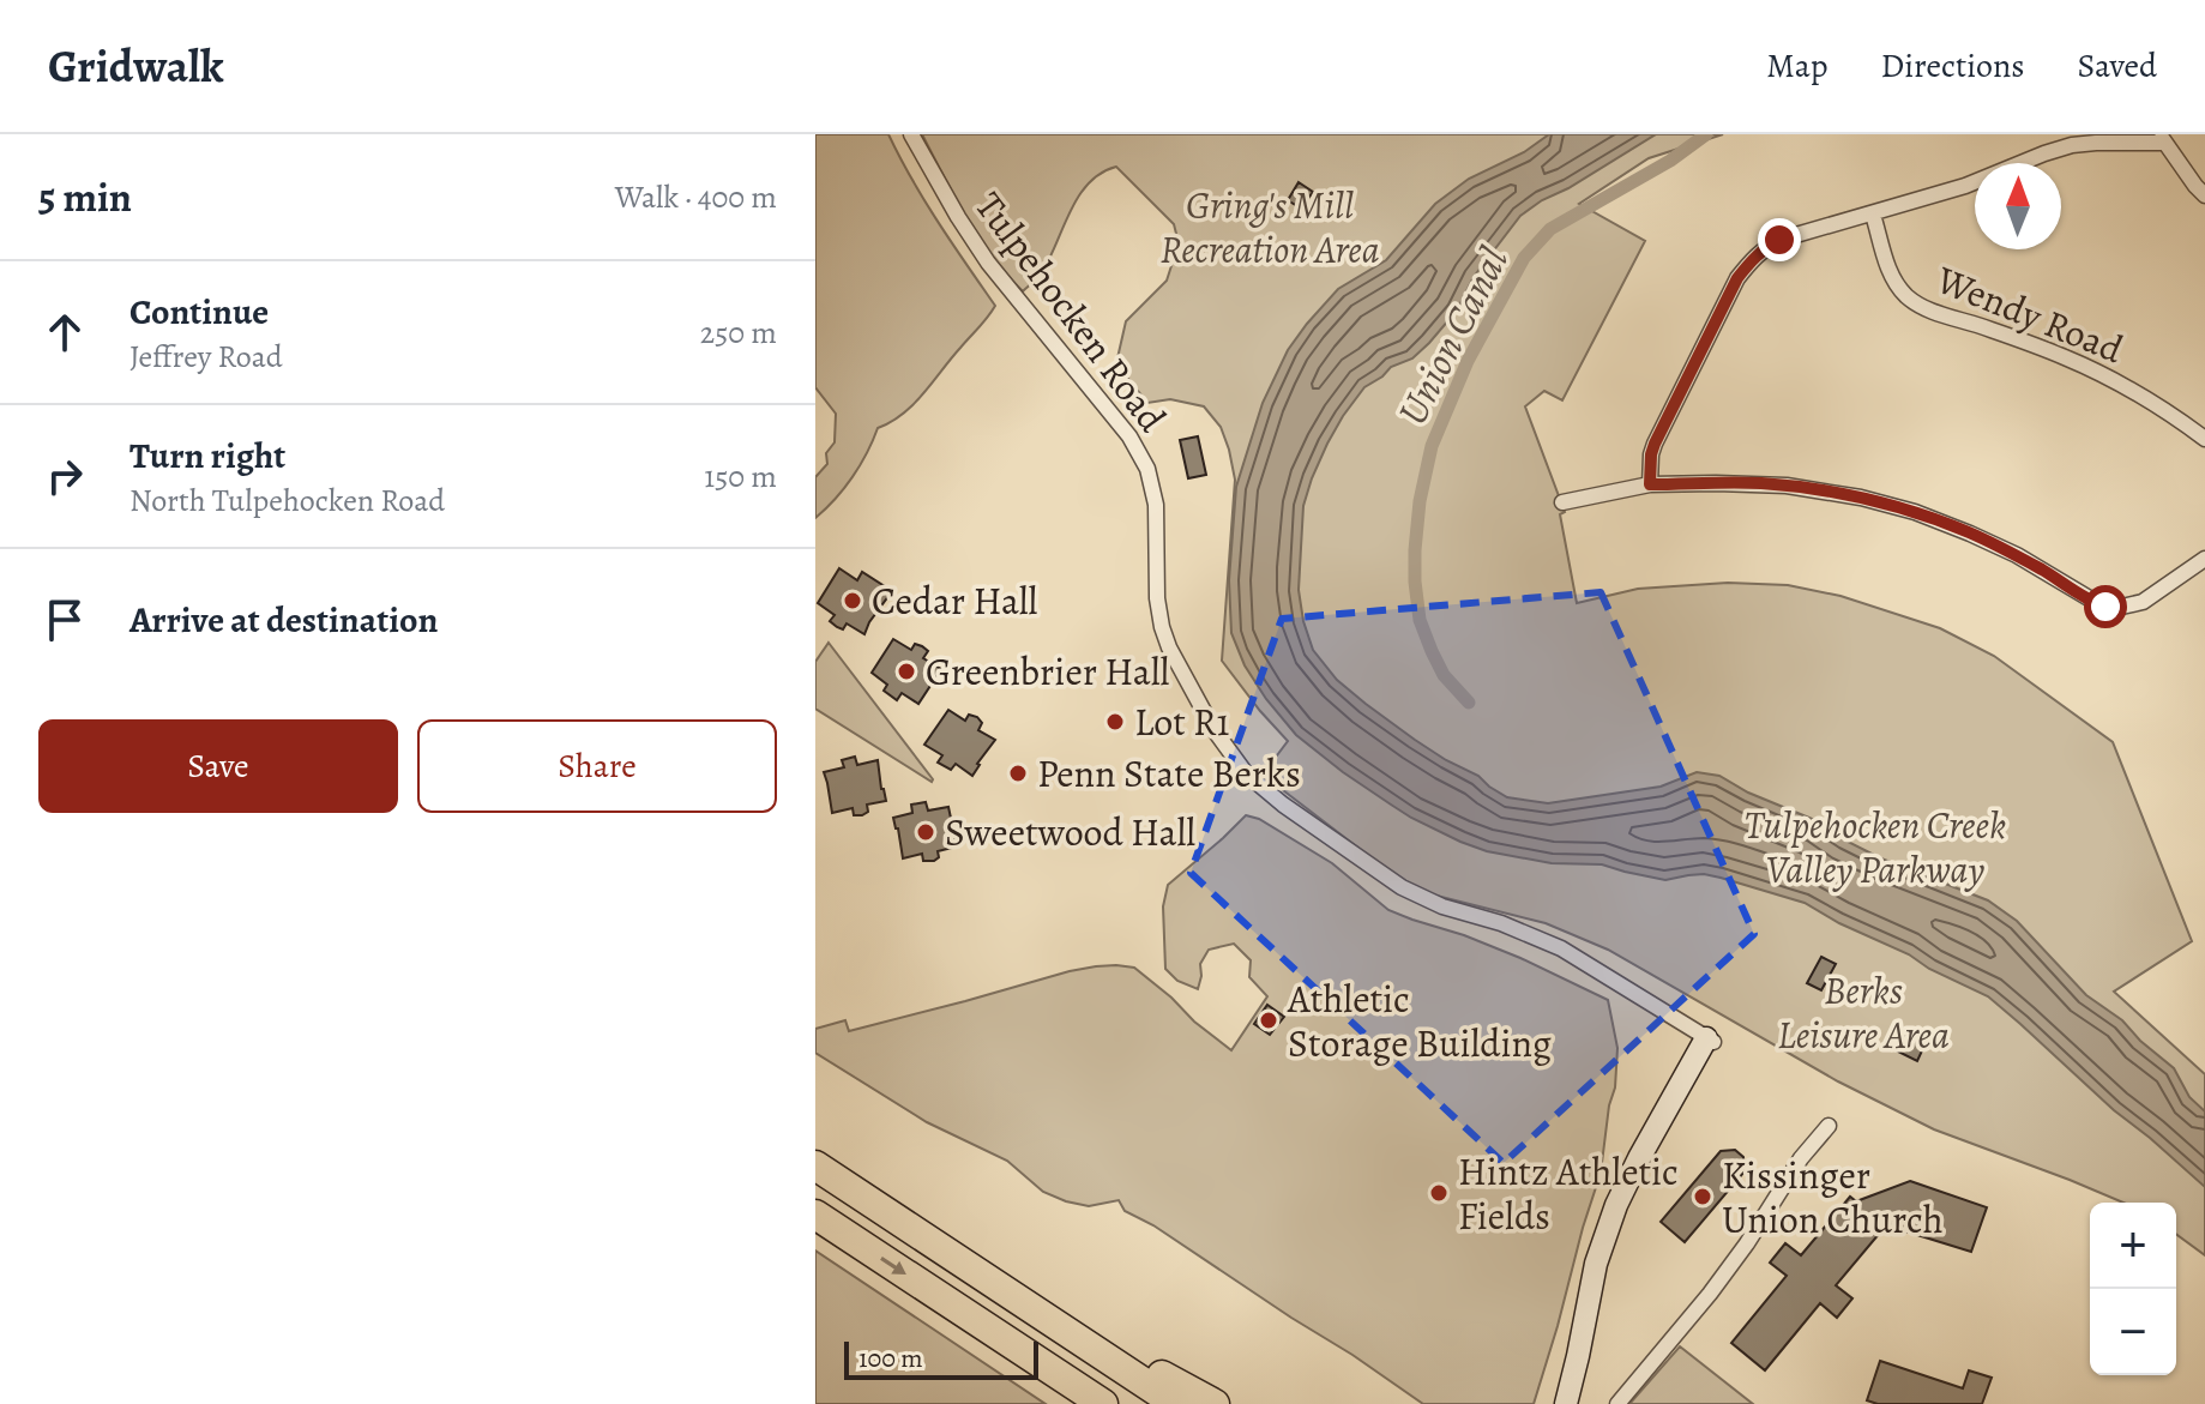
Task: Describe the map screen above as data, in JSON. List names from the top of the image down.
{
  "streets": {
    "street": ["Tulpehocken Road", "Wendy Road"]
  },
  "water": ["Union Canal"],
  "parks": ["Gring's Mill Recreation Area", "Tulpehocken Creek Valley Parkway", "Berks Leisure Area"],
  "places": [
    "Cedar Hall",
    "Greenbrier Hall",
    "Lot R1",
    "Penn State Berks",
    "Sweetwood Hall",
    "Athletic Storage Building",
    "Hintz Athletic Fields",
    "Kissinger Union Church"
  ],
  "scale_bar": "100 m",
  "north": "top",
  "page": {
    "header": "Gridwalk",
    "nav": ["Map", "Directions", "Saved"],
    "heading": ["5 min", "Walk · 400 m"],
    "list": [
      ["Continue", "Jeffrey Road", "250 m"],
      ["Turn right", "North Tulpehocken Road", "150 m"],
      "Arrive at destination"
    ],
    "buttons": ["Save", "Share"],
    "map_buttons": ["+", "−"],
    "scale": "100 m"
  }
}
